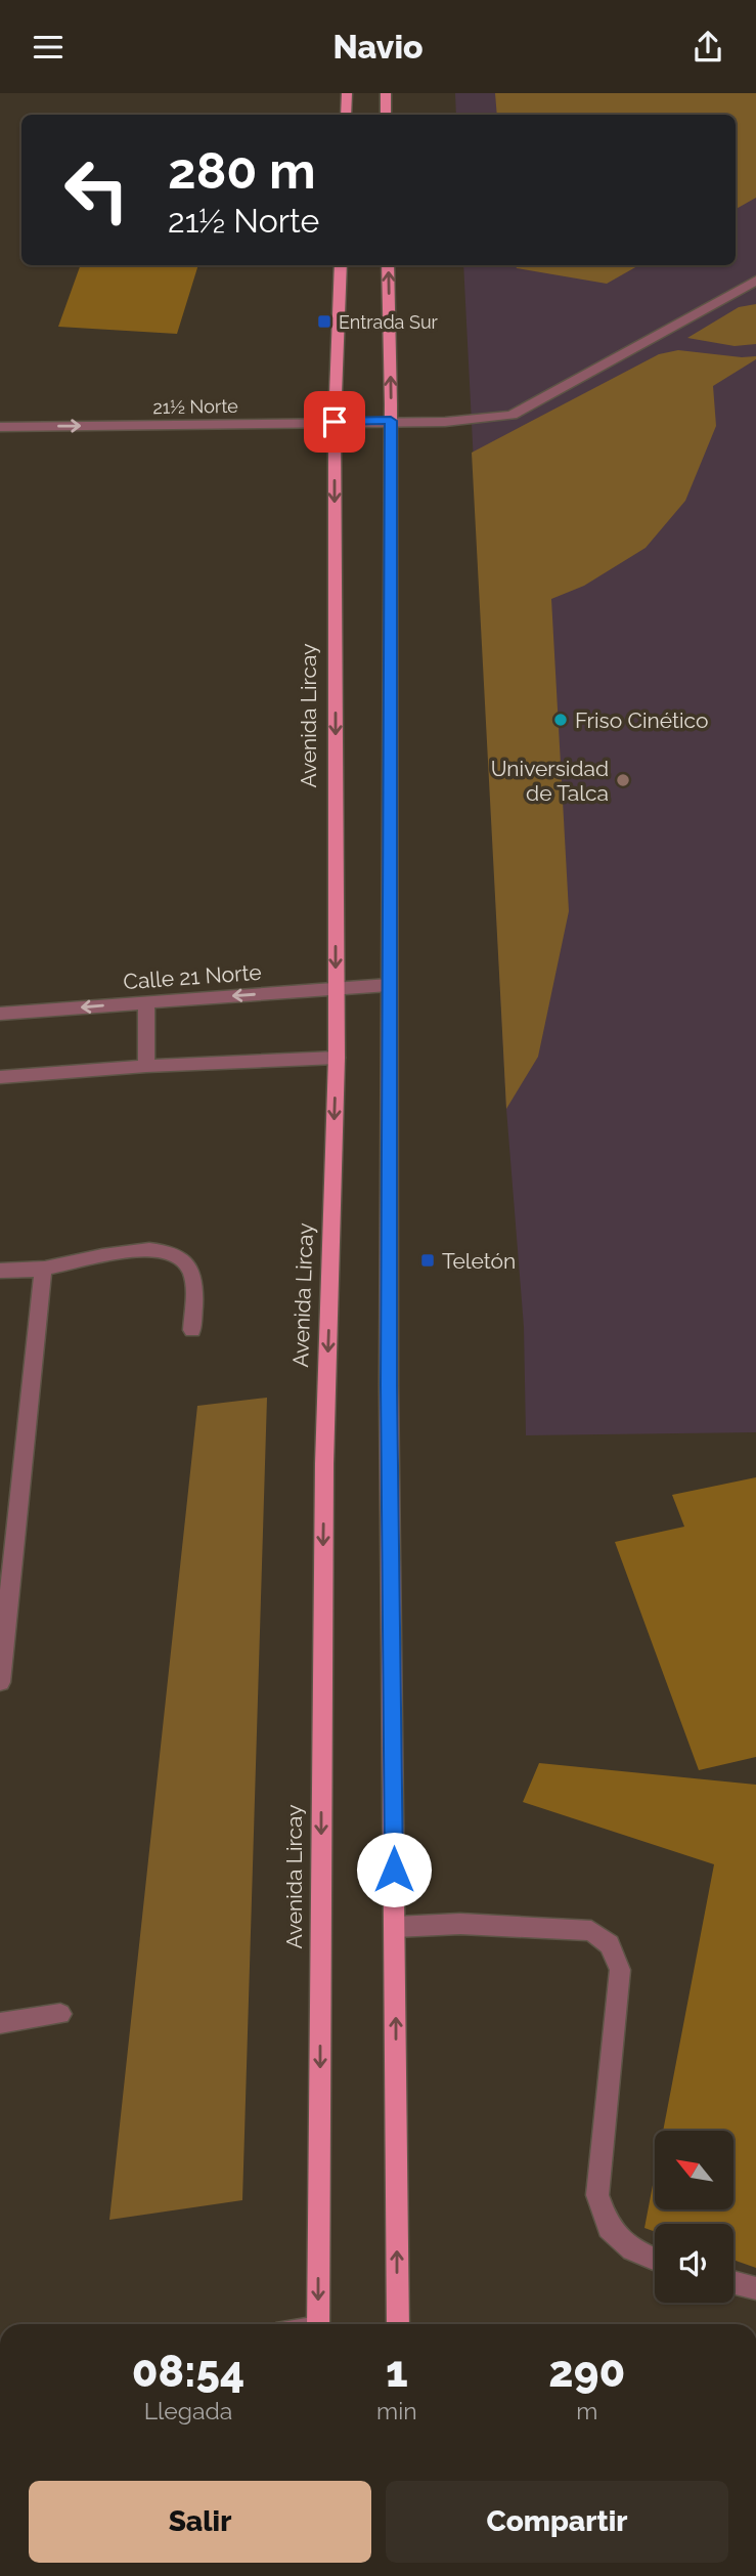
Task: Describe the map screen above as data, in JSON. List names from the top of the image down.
{
  "streets": {
    "main road": ["Avenida Lircay"],
    "street": ["21½ Norte", "Calle 21 Norte"]
  },
  "crossings": [
    ["21½ Norte", "Avenida Lircay"],
    ["Avenida Lircay", "Calle 21 Norte"]
  ],
  "one_way": ["21½ Norte"],
  "places": {
    "transit": ["Entrada Sur", "Teletón"],
    "other": ["Friso Cinético", "Universidad de Talca"]
  },
  "north": "top left",
  "page": {
    "header": "Navio",
    "turn": ["280 m", "21½ Norte"],
    "eta": [
      "08:54",
      "Llegada",
      "1",
      "min",
      "290",
      "m"
    ],
    "buttons": ["Salir", "Compartir"]
  }
}
